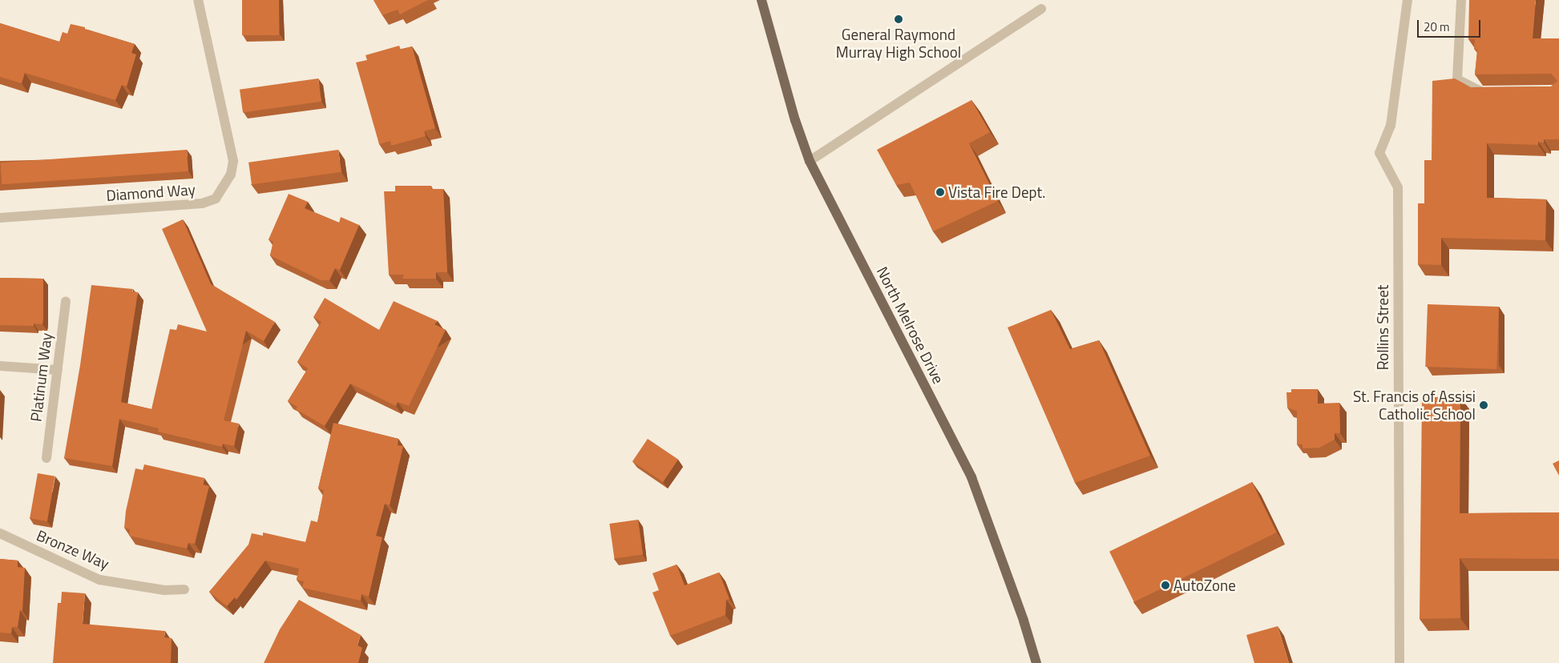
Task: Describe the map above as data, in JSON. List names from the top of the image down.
{
  "streets": {
    "main road": ["North Melrose Drive"],
    "street": [
      "Diamond Way",
      "Rollins Street",
      "Platinum Way",
      "Bronze Way"
    ]
  },
  "places": [
    "General Raymond Murray High School",
    "Vista Fire Dept.",
    "St. Francis of Assisi Catholic School",
    "AutoZone"
  ],
  "scale_bar": "20 m"
}
